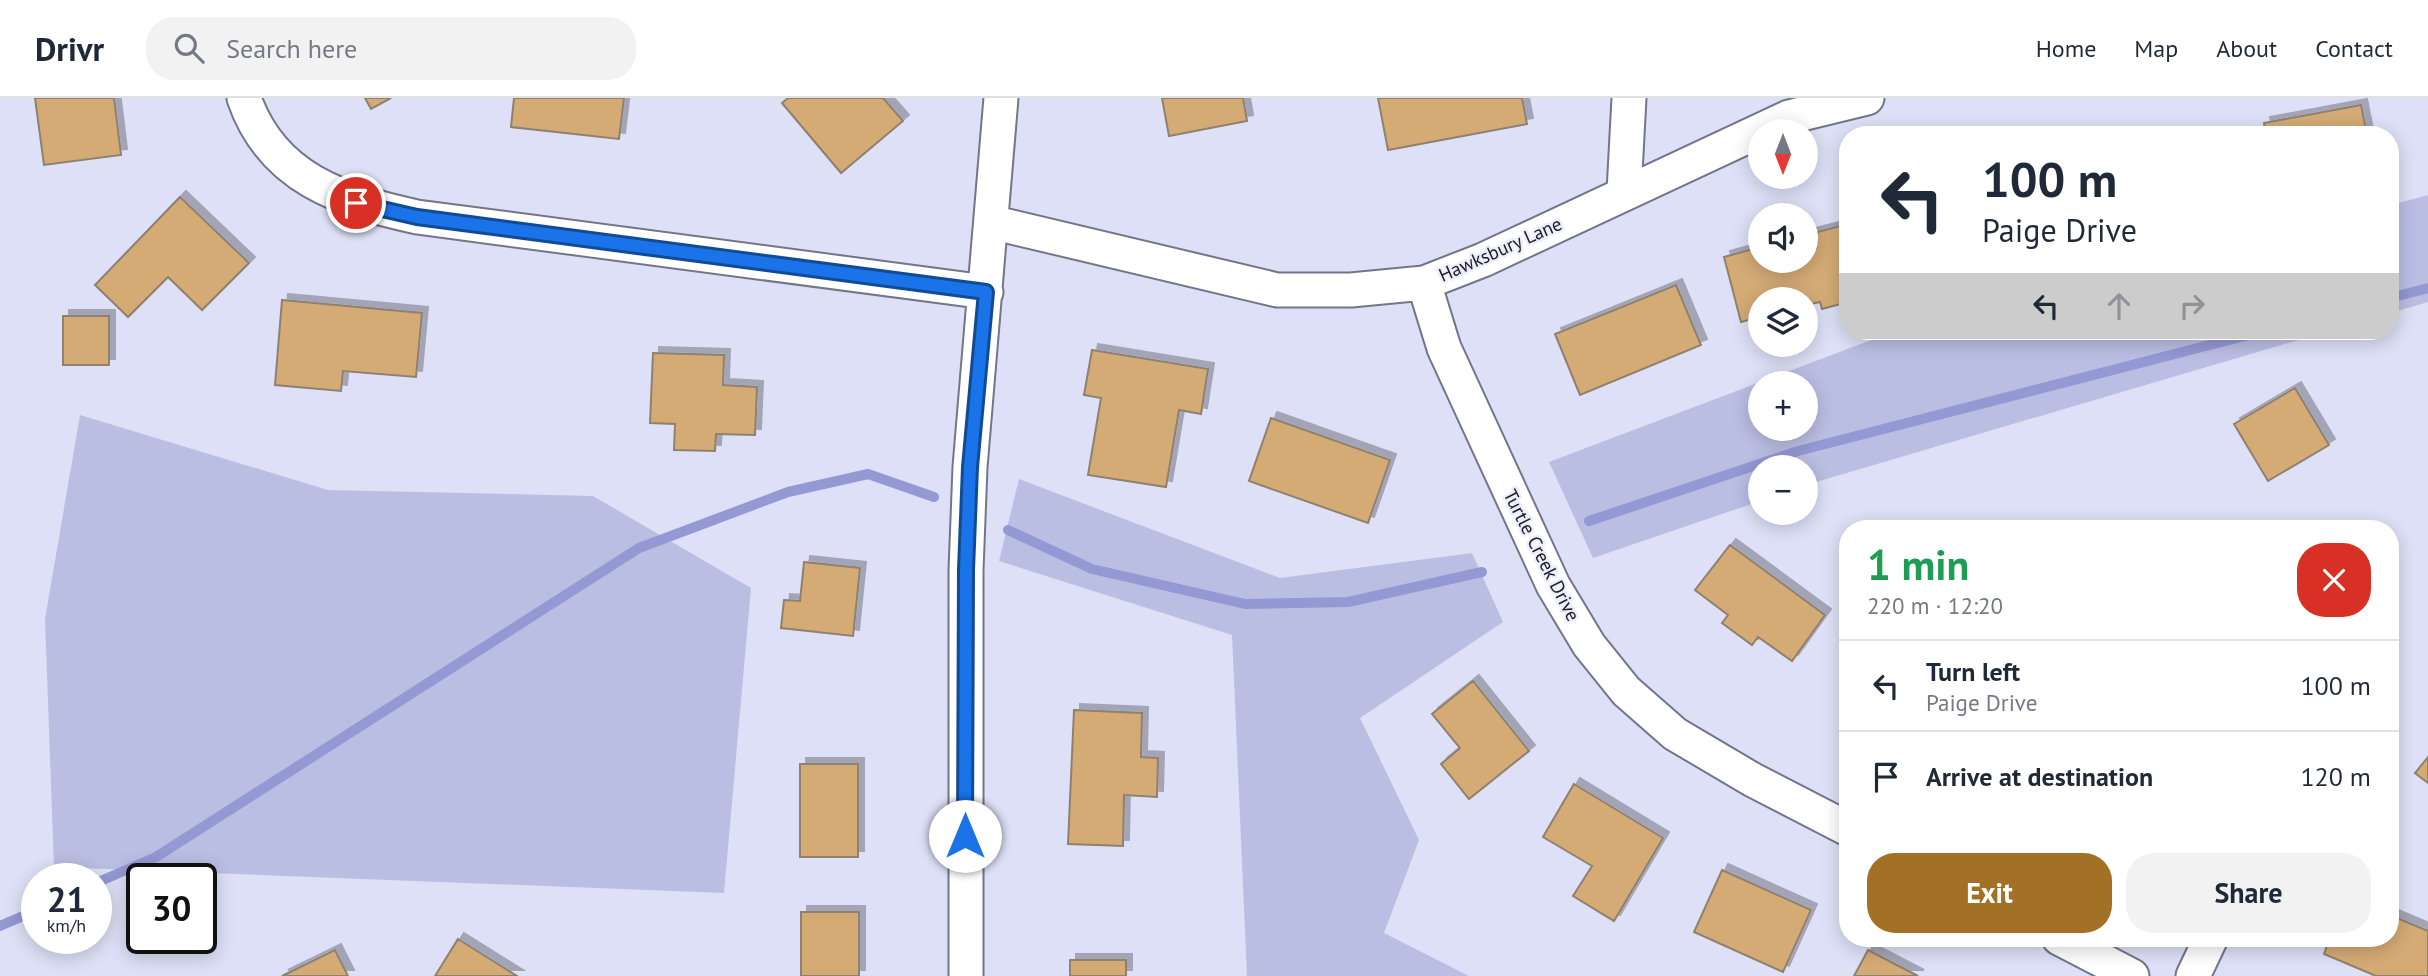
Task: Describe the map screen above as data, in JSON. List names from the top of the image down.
{
  "streets": {
    "street": ["Hawksbury Lane", "Turtle Creek Drive"]
  },
  "crossings": [
    ["Hawksbury Lane", "Turtle Creek Drive"]
  ],
  "north": "bottom",
  "page": {
    "header": "Drivr",
    "search": "Search here",
    "nav": [
      "Home",
      "Map",
      "About",
      "Contact"
    ],
    "map_buttons": ["+", "−"],
    "turn": ["100 m", "Paige Drive"],
    "heading": ["1 min", "220 m · 12:20"],
    "list": [
      {
        "name": "Turn left",
        "note": "Paige Drive",
        "value": "100 m"
      },
      {
        "name": "Arrive at destination",
        "value": "120 m"
      }
    ],
    "buttons": ["Exit", "Share"],
    "speed": "21 km/h",
    "limit": "30"
  }
}
